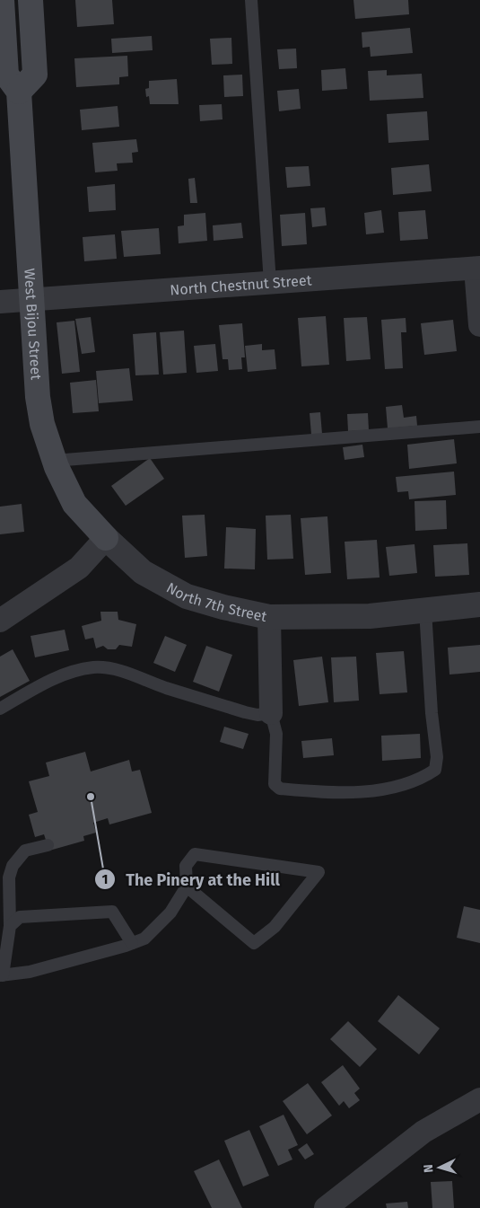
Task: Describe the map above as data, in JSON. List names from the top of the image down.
{
  "streets": {
    "main road": ["West Bijou Street"],
    "street": ["North Chestnut Street", "North 7th Street"]
  },
  "crossings": [
    ["North Chestnut Street", "West Bijou Street"],
    ["West Bijou Street", "North 7th Street"]
  ],
  "places": ["The Pinery at the Hill"],
  "north": "left"
}
